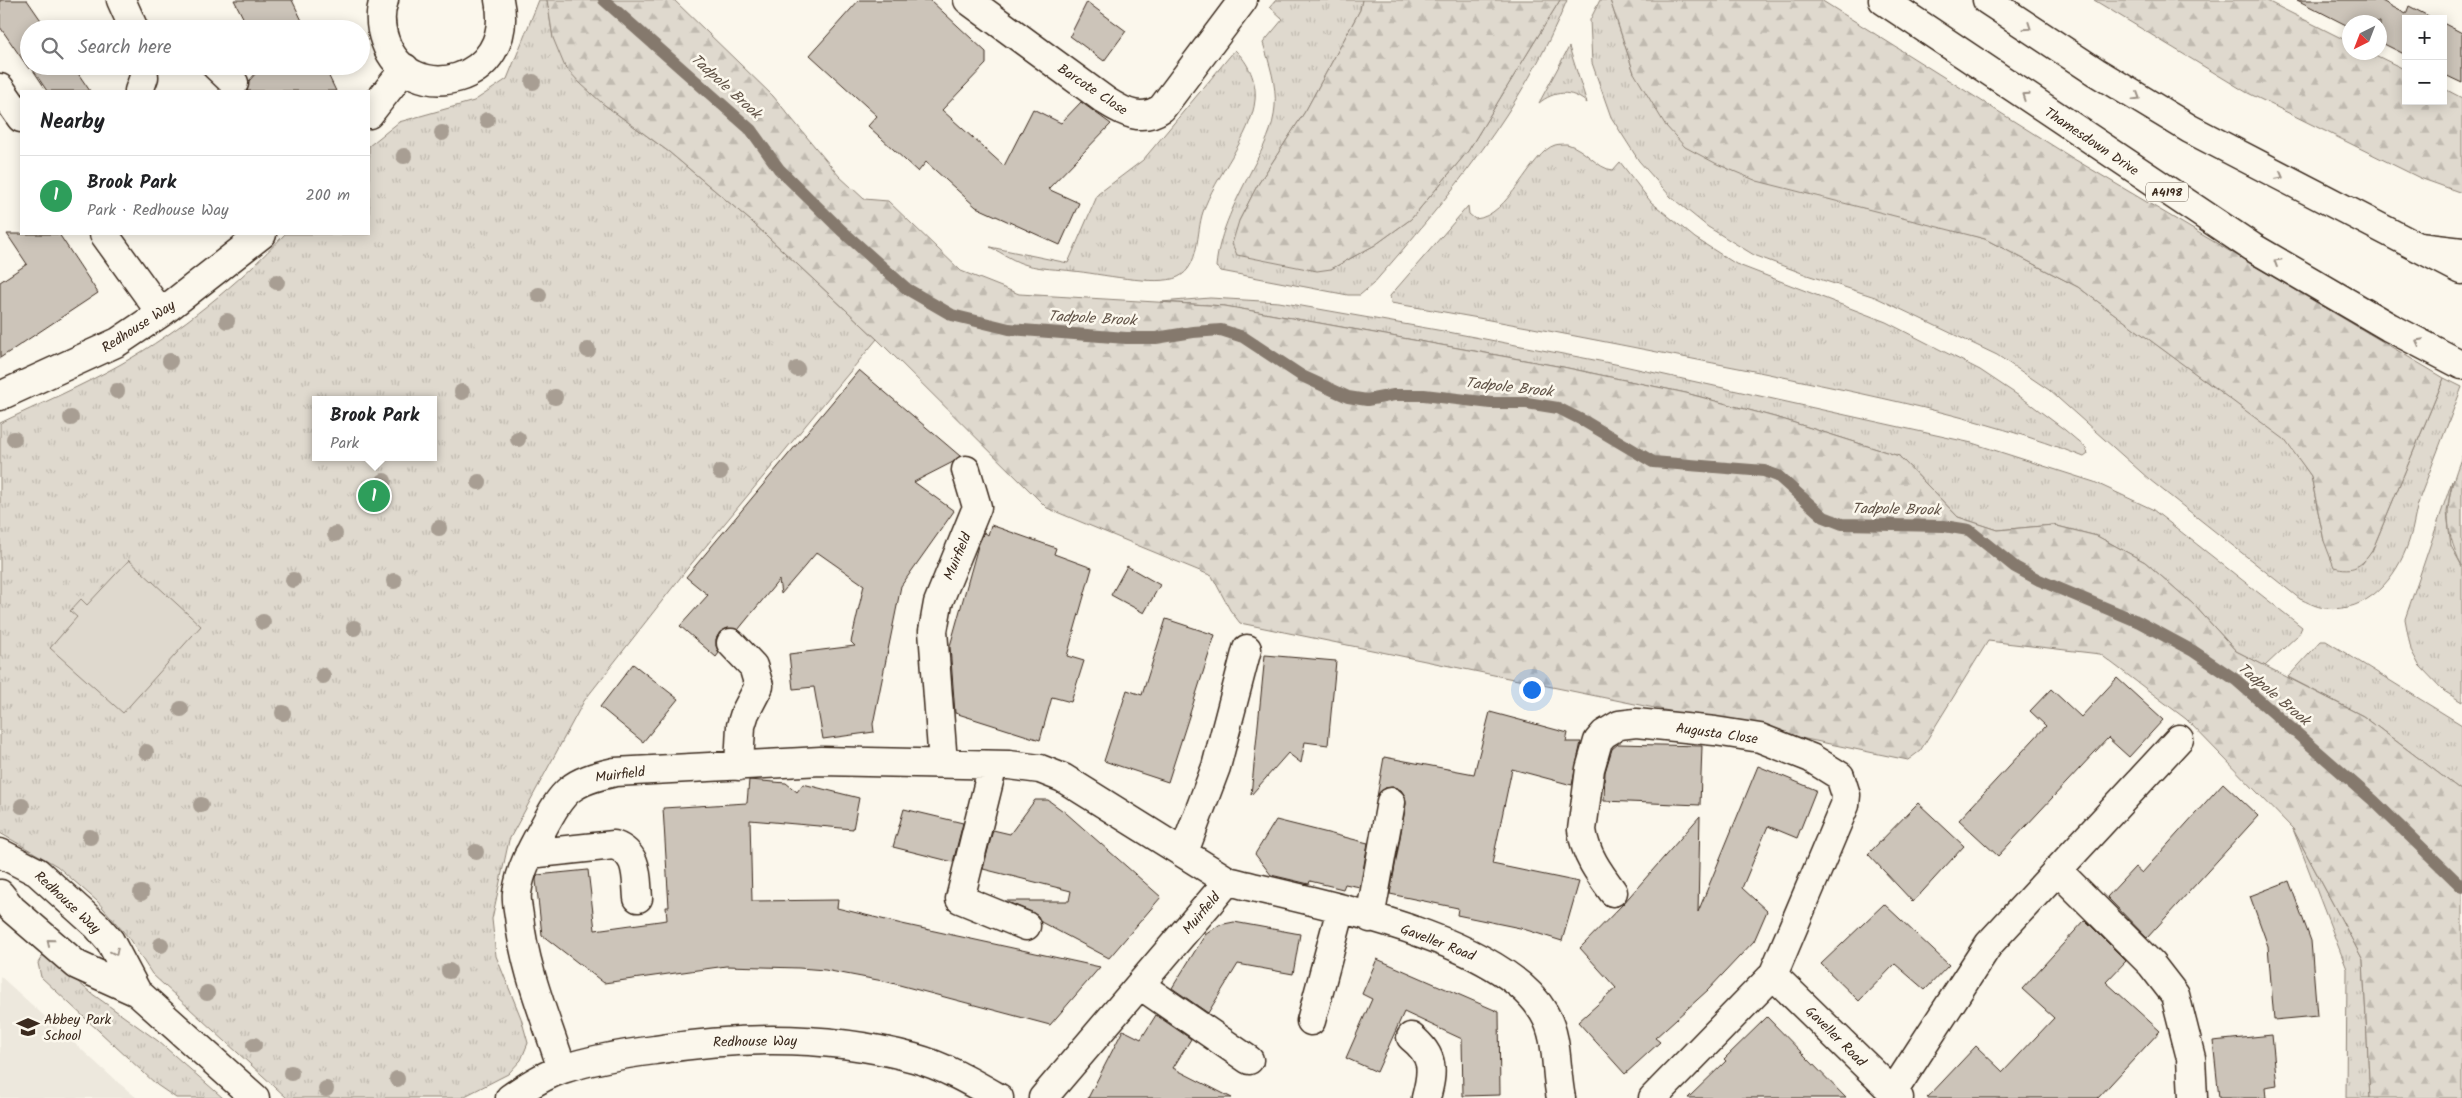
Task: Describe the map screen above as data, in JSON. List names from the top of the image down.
{
  "streets": {
    "street": [
      "Barcote Close",
      "Thamesdown Drive",
      "A4198",
      "Redhouse Way",
      "Muirfield",
      "Augusta Close",
      "Gaveller Road"
    ]
  },
  "crossings": [
    ["Redhouse Way", "Muirfield"],
    ["Muirfield", "Gaveller Road"],
    ["Augusta Close", "Gaveller Road"]
  ],
  "water": ["Tadpole Brook"],
  "places": {
    "school or university": ["Abbey Park School"]
  },
  "north": "bottom left",
  "page": {
    "map_buttons": ["+", "−"],
    "search": "Search here",
    "heading": "Nearby",
    "list": [
      {
        "mark": "1",
        "name": "Brook Park",
        "note": "Park · Redhouse Way",
        "value": "200 m"
      }
    ],
    "popup": ["Brook Park", "Park"],
    "pins": "1"
  }
}
